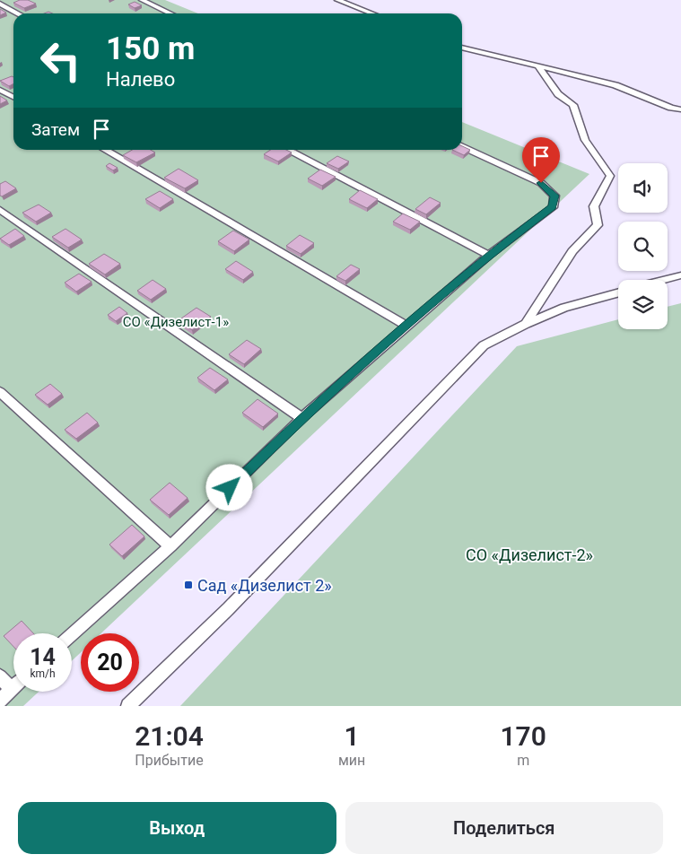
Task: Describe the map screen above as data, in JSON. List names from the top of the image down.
{
  "parks": ["СО «Дизелист-1»", "СО «Дизелист-2»"],
  "places": {
    "transit": ["Сад «Дизелист 2»"]
  },
  "page": {
    "turn": ["150 m", "Налево"],
    "then": "Затем",
    "speed": "14 km/h",
    "limit": "20",
    "eta": [
      "21:04",
      "Прибытие",
      "1",
      "мин",
      "170",
      "m"
    ],
    "buttons": ["Выход", "Поделиться"]
  }
}
